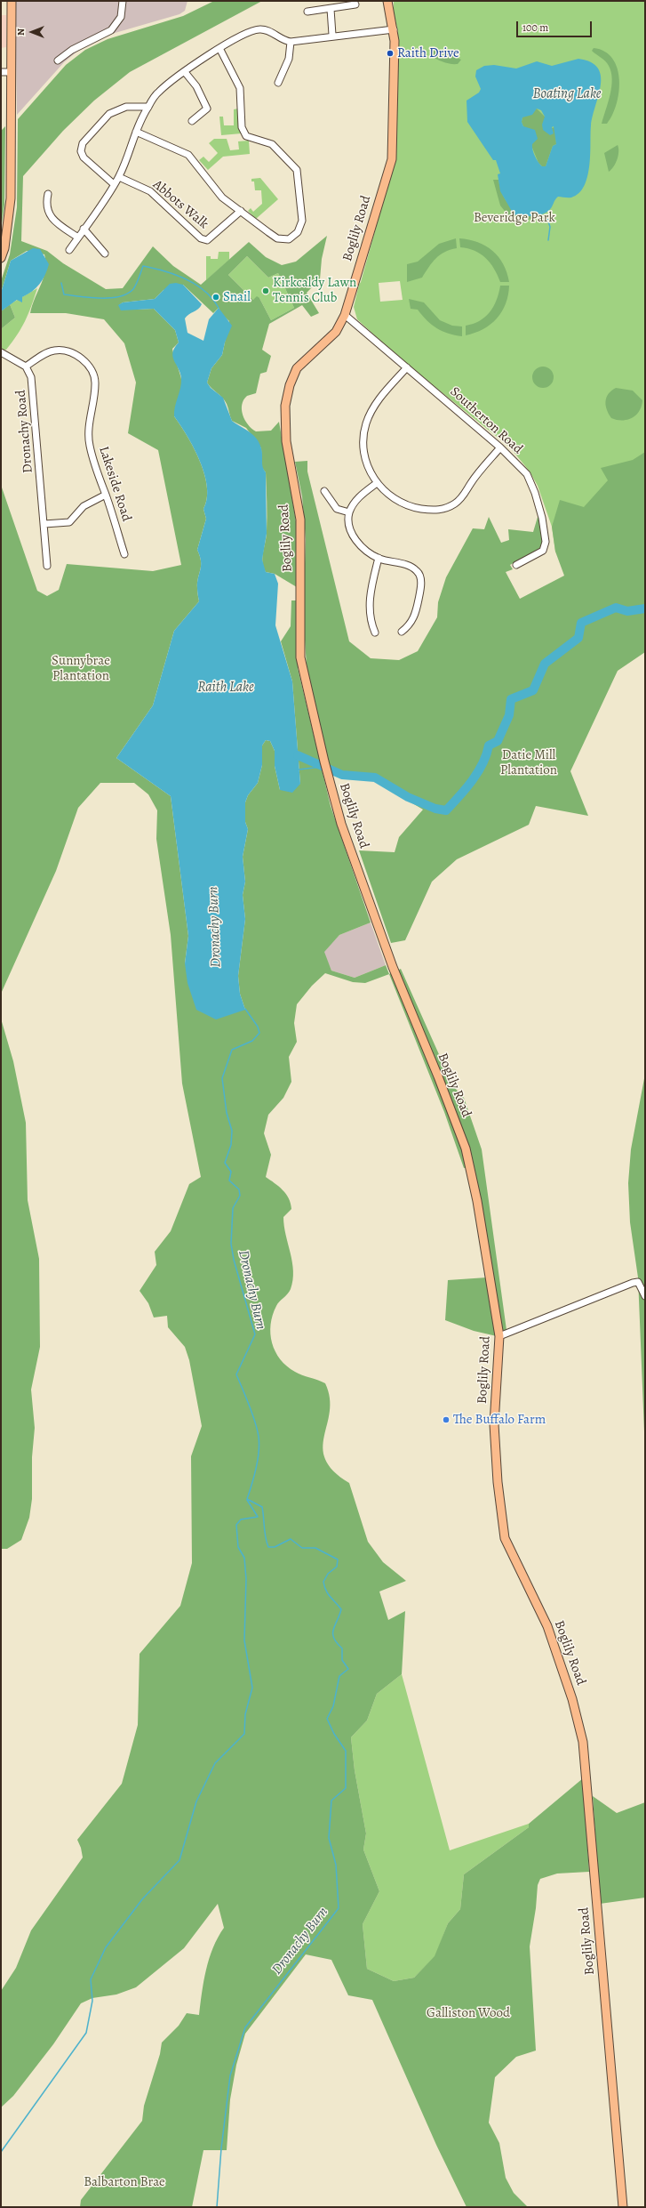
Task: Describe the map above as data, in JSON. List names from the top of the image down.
{
  "streets": {
    "main road": ["Boglily Road"],
    "street": [
      "Abbots Walk",
      "Southerton Road",
      "Dronachy Road",
      "Lakeside Road"
    ]
  },
  "crossings": [
    ["Boglily Road", "Southerton Road"],
    ["Dronachy Road", "Lakeside Road"]
  ],
  "water": ["Boating Lake", "Raith Lake", "Dronachy Burn"],
  "parks": [
    "Beveridge Park",
    "Sunnybrae Plantation",
    "Datie Mill Plantation",
    "Galliston Wood",
    "Balbarton Brae"
  ],
  "places": [
    "Raith Drive",
    "Kirkcaldy Lawn Tennis Club",
    "Snail",
    "The Buffalo Farm"
  ],
  "scale_bar": "100 m",
  "north": "left"
}
